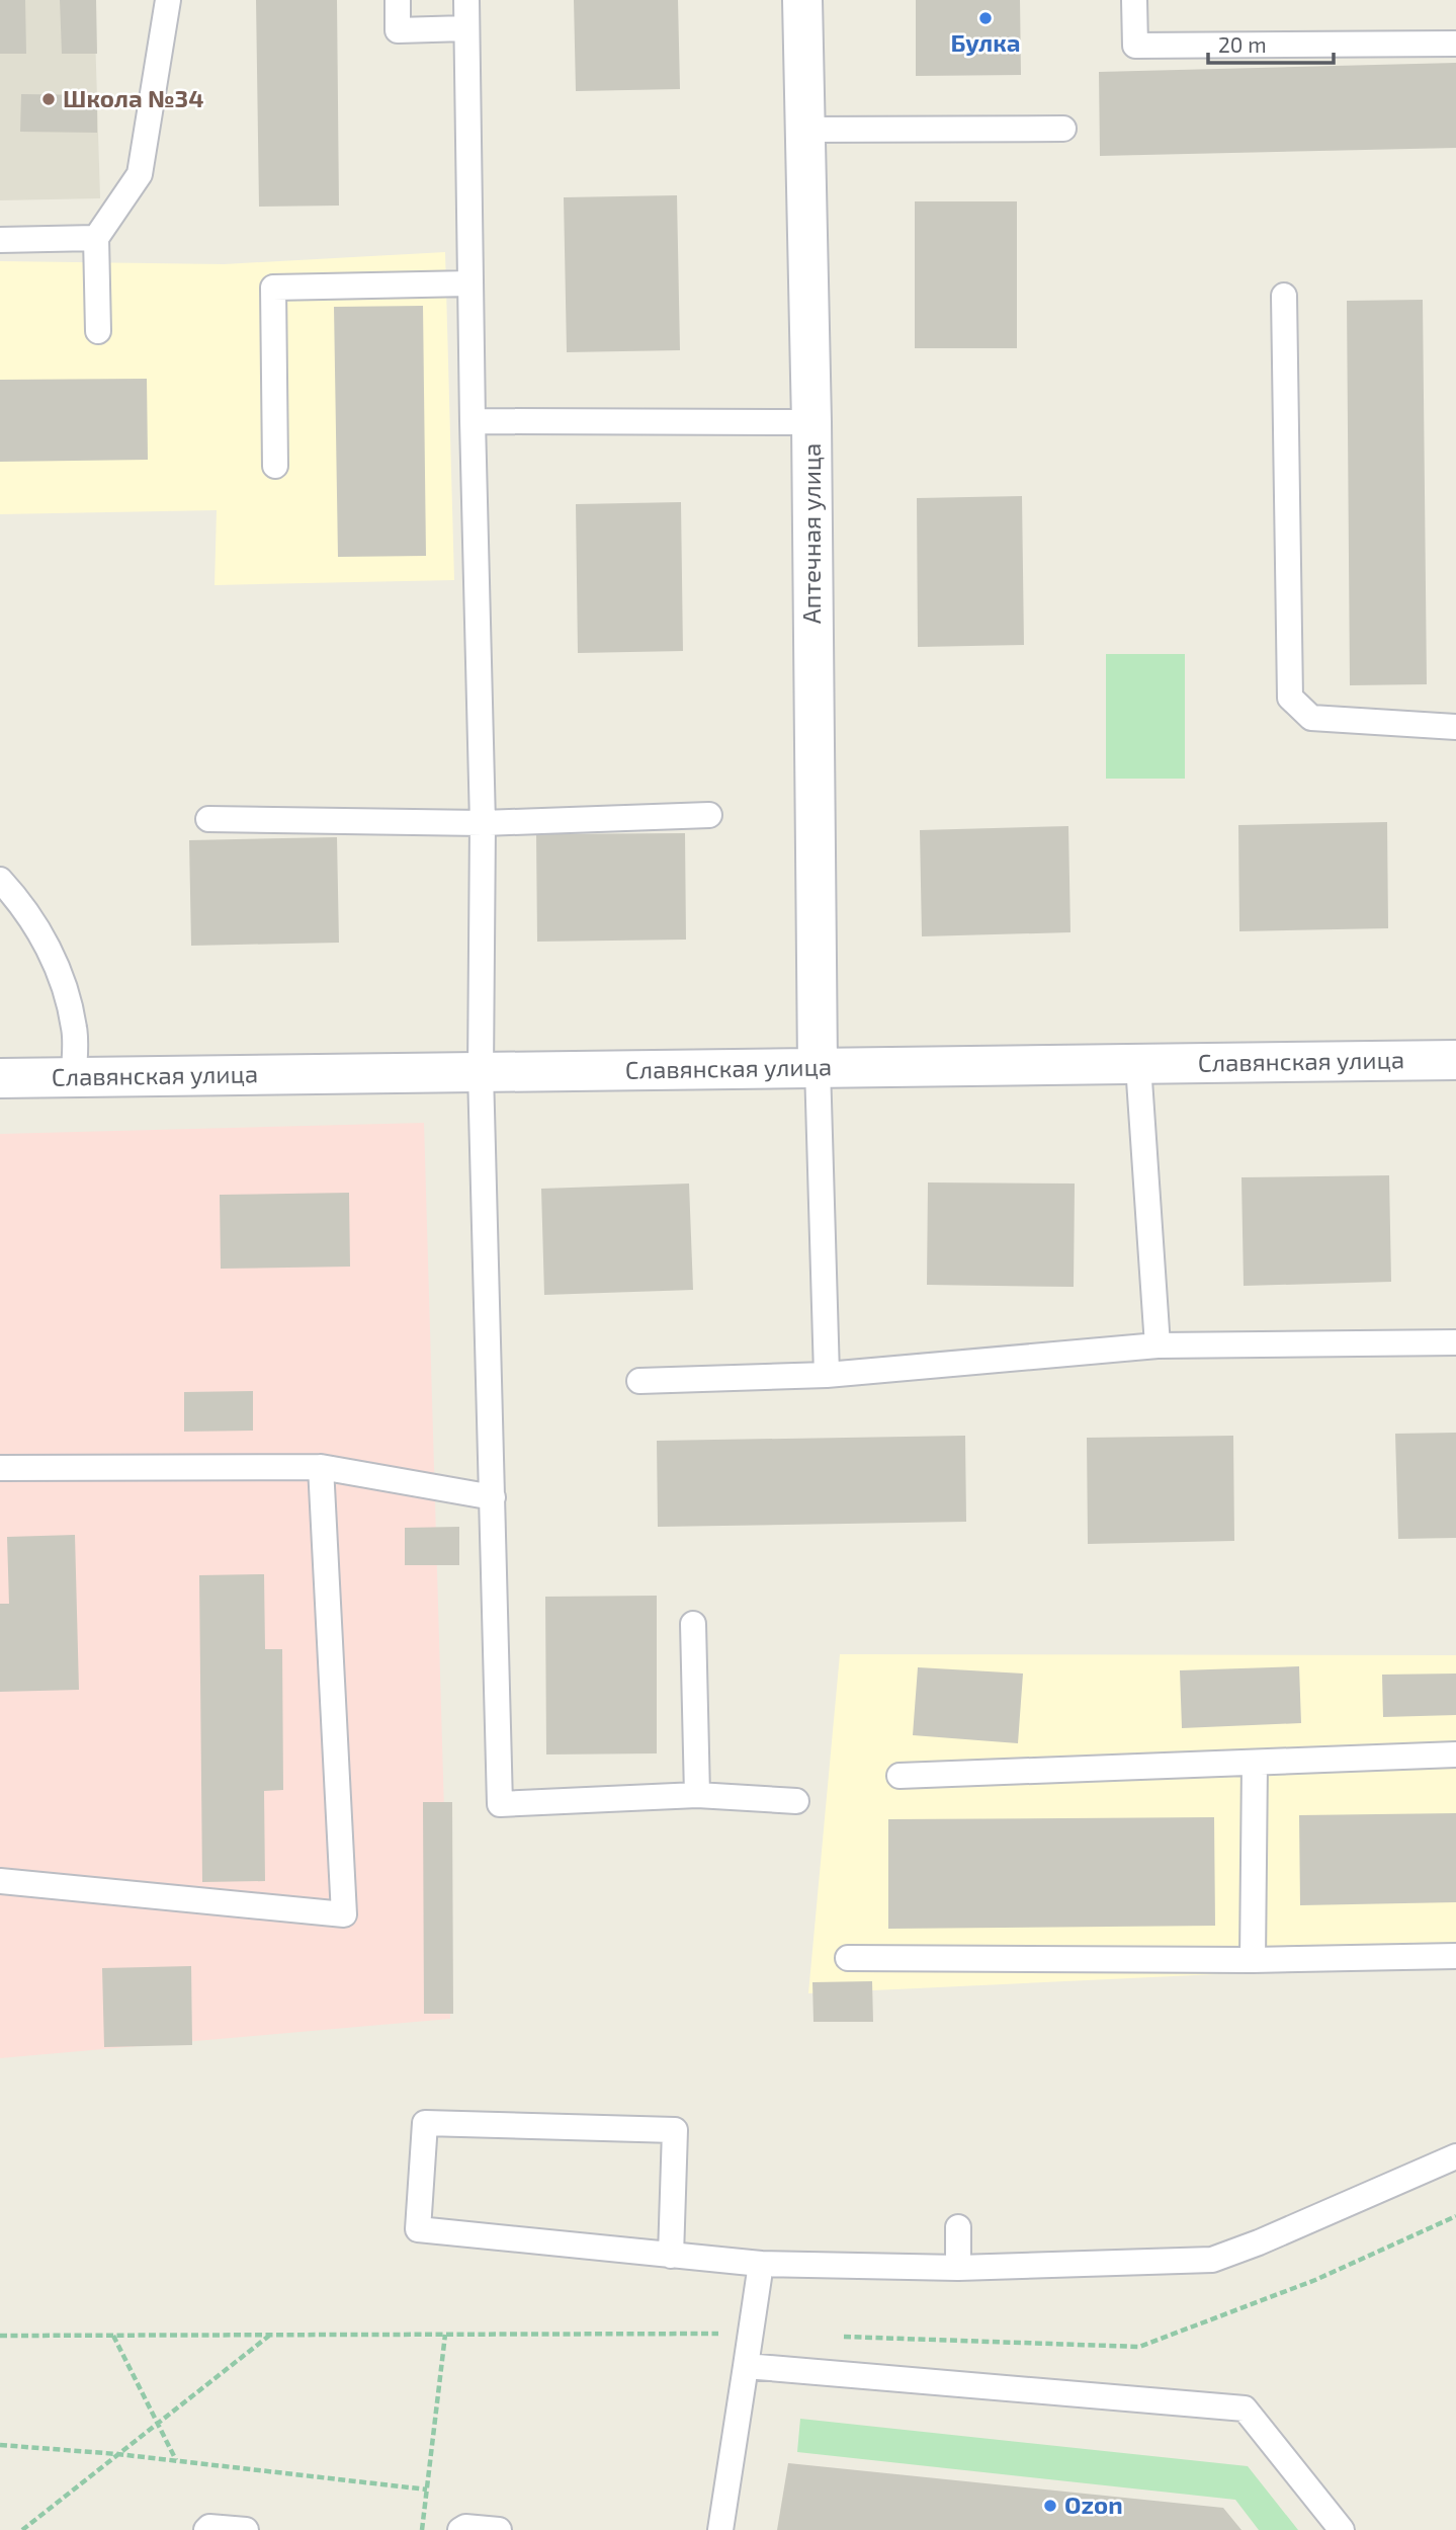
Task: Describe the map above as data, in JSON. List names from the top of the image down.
{
  "streets": {
    "street": ["Аптечная улица", "Славянская улица"]
  },
  "crossings": [
    ["Аптечная улица", "Славянская улица"]
  ],
  "places": ["Булка", "Школа №34", "Ozon"],
  "scale_bar": "20 m"
}
